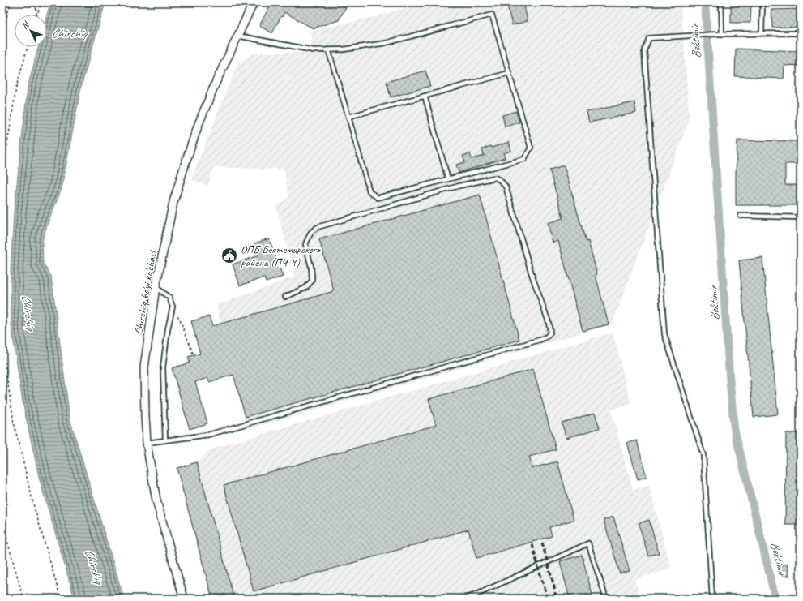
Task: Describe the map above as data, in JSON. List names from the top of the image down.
{
  "streets": {
    "street": ["Chirchiq bo'yi ko'chasi"]
  },
  "water": ["Chirchiq", "Bektimir"],
  "places": {
    "public building": ["ОПБ Бектемирского района (ПЧ-9)"]
  },
  "north": "top left"
}
